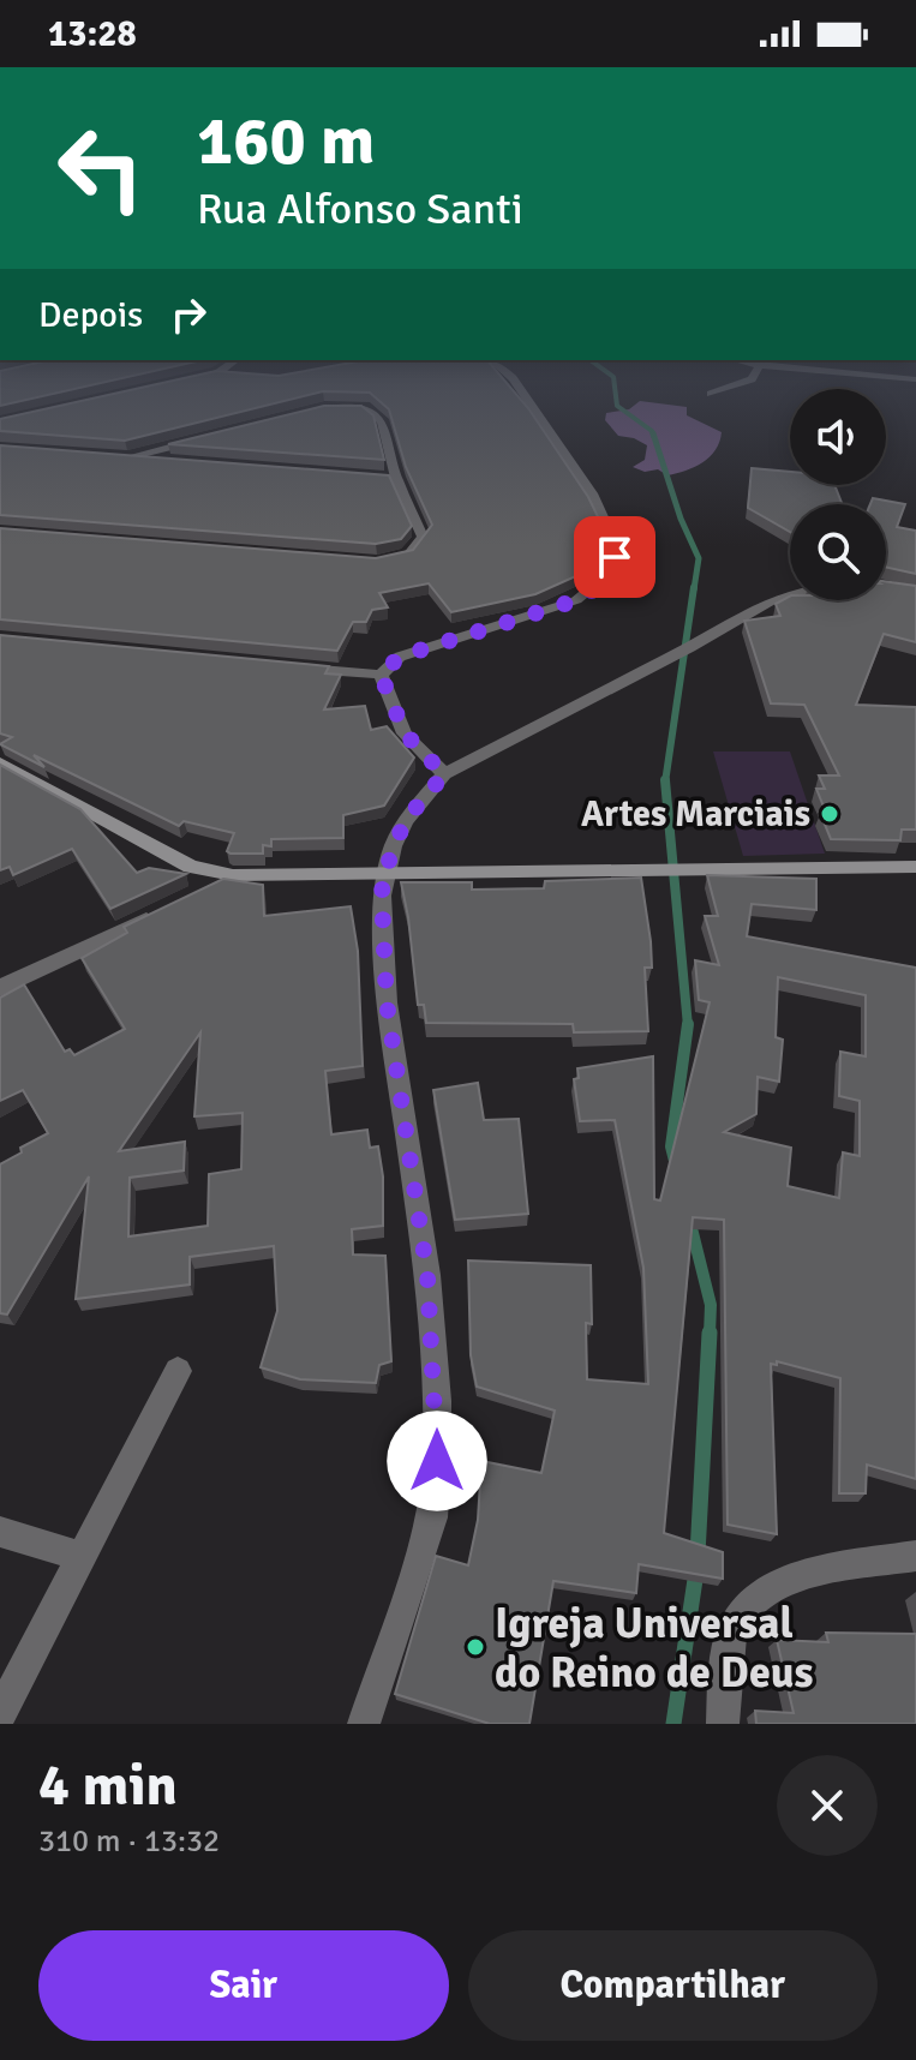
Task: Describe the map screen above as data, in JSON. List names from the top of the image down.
{
  "places": ["Artes Marciais", "Igreja Universal do Reino de Deus"],
  "page": {
    "status": "13:28",
    "turn": ["160 m", "Rua Alfonso Santi"],
    "then": "Depois",
    "heading": ["4 min", "310 m · 13:32"],
    "buttons": ["Sair", "Compartilhar"]
  }
}
